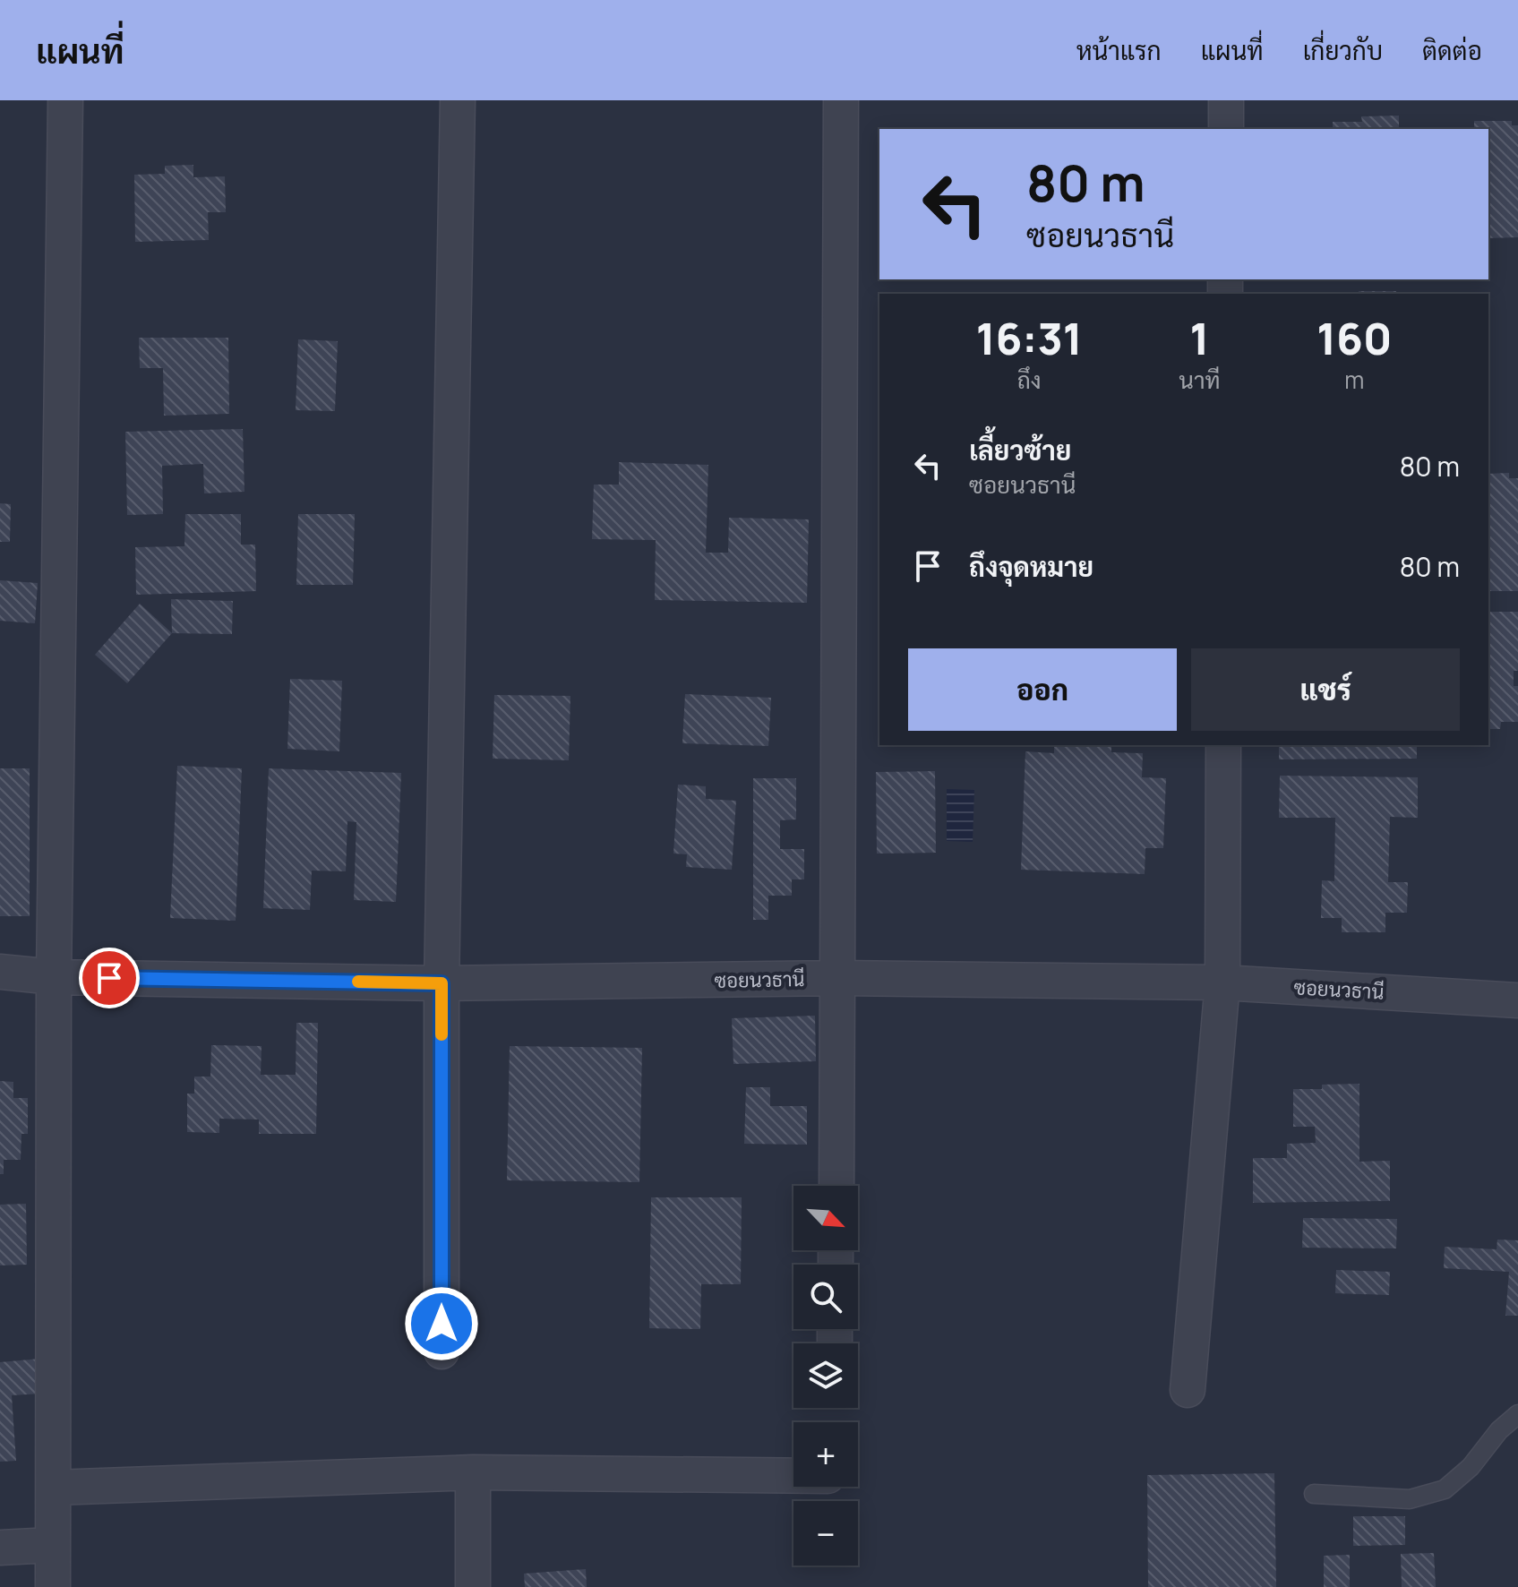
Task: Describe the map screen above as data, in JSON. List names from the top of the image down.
{
  "streets": {
    "street": ["ซอยนวธานี"]
  },
  "north": "bottom right",
  "page": {
    "header": "แผนที่",
    "nav": [
      "หน้าแรก",
      "แผนที่",
      "เกี่ยวกับ",
      "ติดต่อ"
    ],
    "turn": ["80 m", "ซอยนวธานี"],
    "eta": [
      "16:31",
      "ถึง",
      "1",
      "นาที",
      "160",
      "m"
    ],
    "list": [
      {
        "name": "เลี้ยวซ้าย",
        "note": "ซอยนวธานี",
        "value": "80 m"
      },
      {
        "name": "ถึงจุดหมาย",
        "value": "80 m"
      }
    ],
    "buttons": ["ออก", "แชร์"],
    "map_buttons": ["+", "−"]
  }
}
